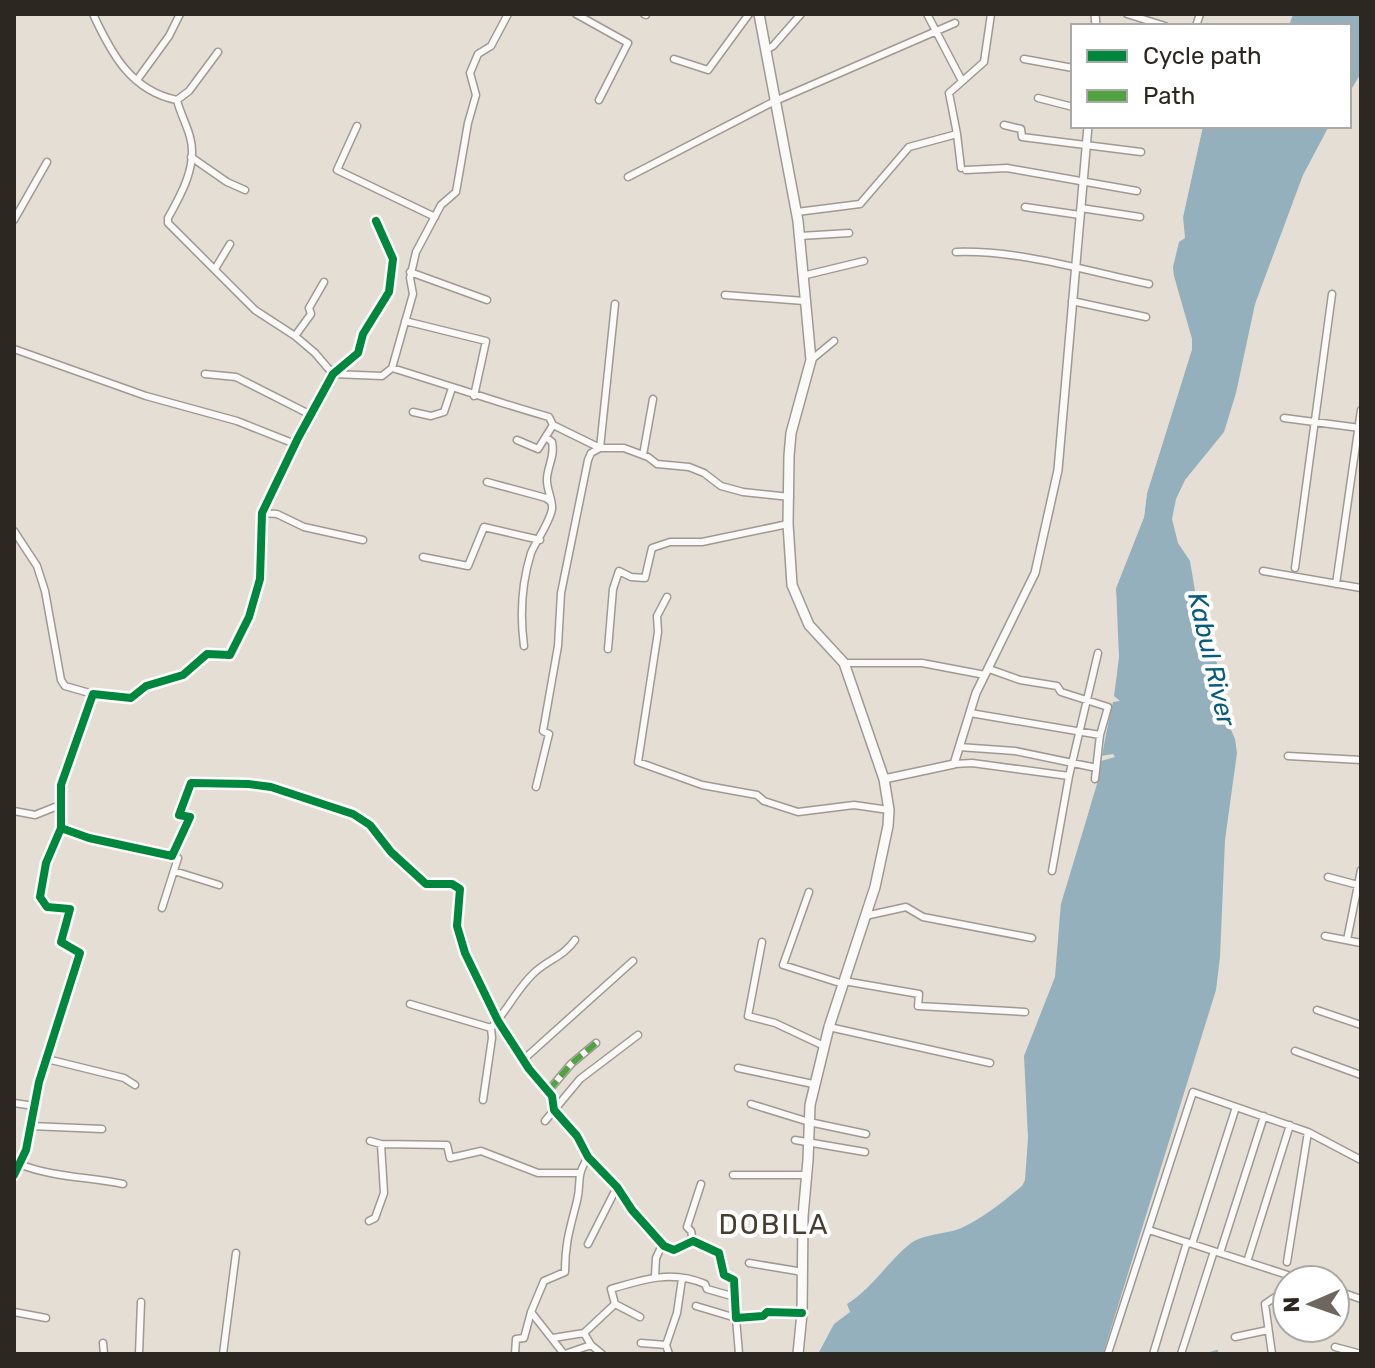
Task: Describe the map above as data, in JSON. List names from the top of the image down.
{
  "districts": ["DOBILA"],
  "water": ["Kabul River"],
  "legend": ["Cycle path", "Path"],
  "north": "left"
}
